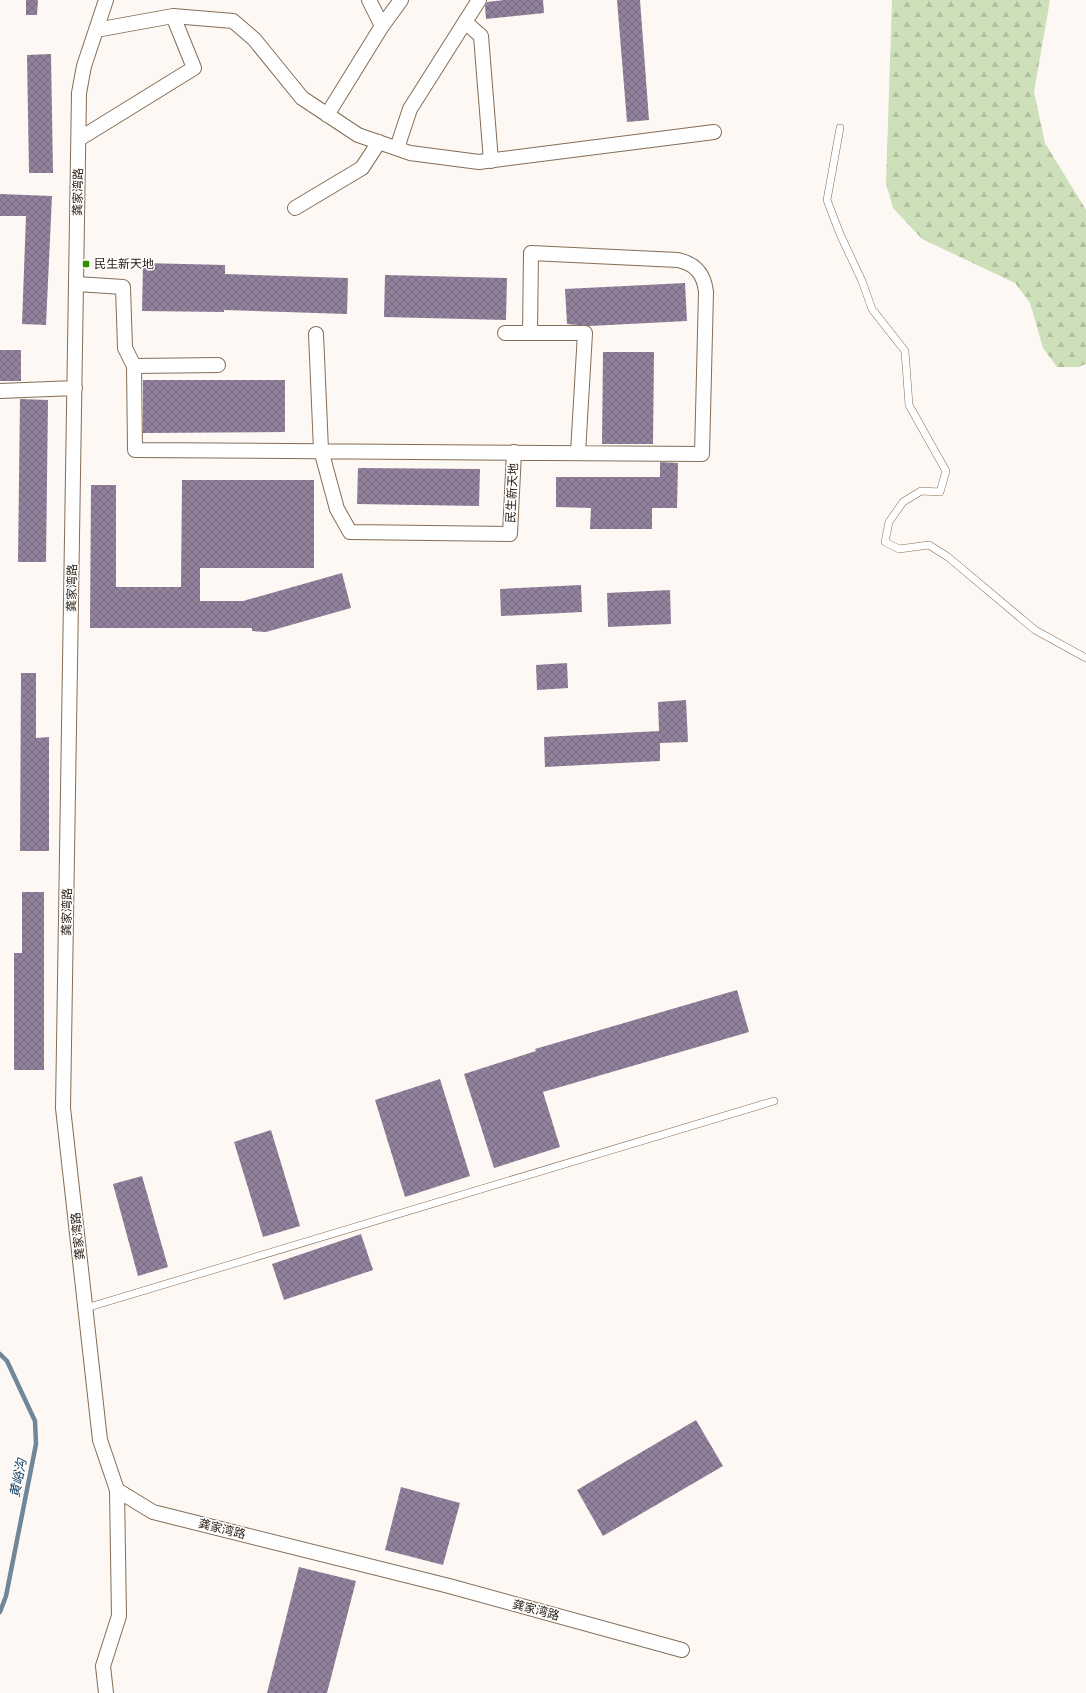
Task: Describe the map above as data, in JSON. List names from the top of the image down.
{
  "streets": {
    "street": ["龚家湾路", "民生新天地"]
  },
  "water": ["黄峪沟"],
  "places": {
    "transit": ["民生新天地"]
  }
}
